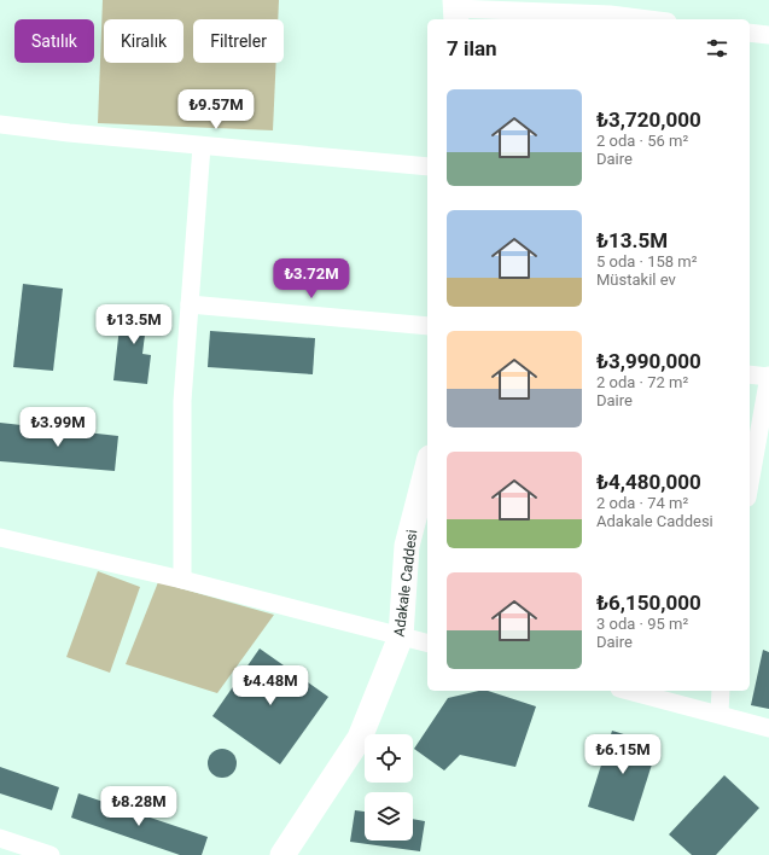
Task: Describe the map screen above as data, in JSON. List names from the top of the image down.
{
  "streets": {
    "street": ["Adakale Caddesi"]
  },
  "page": {
    "chip": ["Satılık", "Kiralık", "Filtreler"],
    "heading": "7 ilan",
    "list": [
      {
        "name": "₺3,720,000",
        "note": "2 oda · 56 m² · Daire"
      },
      {
        "name": "₺13.5M",
        "note": "5 oda · 158 m² · Müstakil ev"
      },
      {
        "name": "₺3,990,000",
        "note": "2 oda · 72 m² · Daire"
      },
      {
        "name": "₺4,480,000",
        "note": "2 oda · 74 m² · Adakale Caddesi"
      },
      {
        "name": "₺6,150,000",
        "note": "3 oda · 95 m² · Daire"
      }
    ],
    "price": [
      "₺9.57M",
      "₺3.72M",
      "₺13.5M",
      "₺3.99M",
      "₺4.48M",
      "₺6.15M",
      "₺8.28M"
    ]
  }
}
